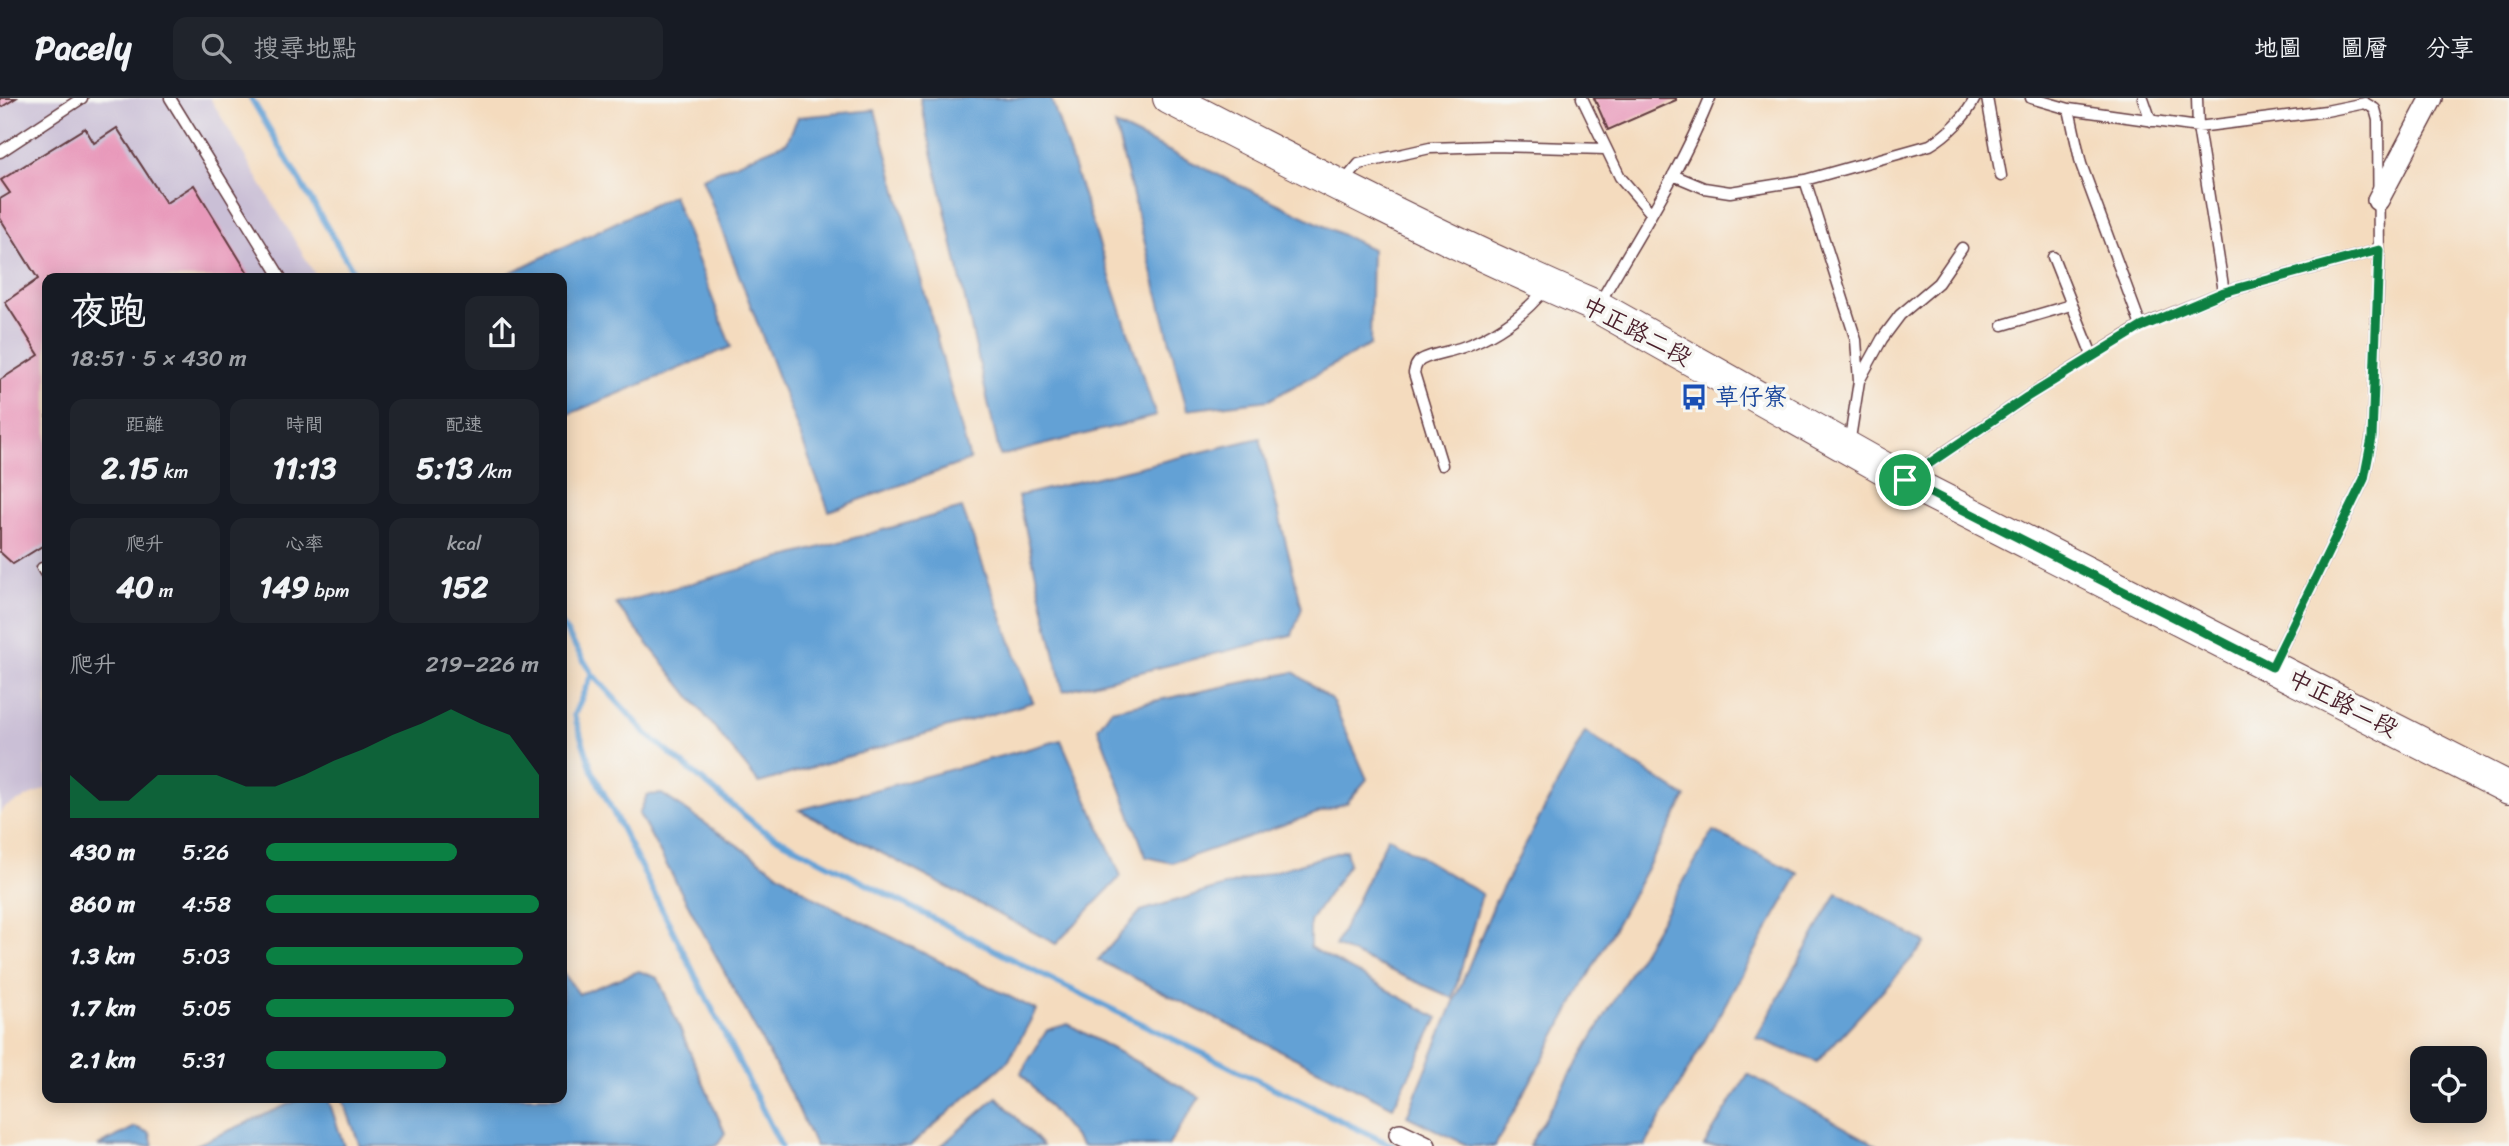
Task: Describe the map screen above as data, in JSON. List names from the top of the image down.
{
  "streets": {
    "main road": ["中正路二段"]
  },
  "places": {
    "bus stop": ["草仔寮"]
  },
  "page": {
    "header": "Pacely",
    "search": "搜尋地點",
    "nav": ["地圖", "圖層", "分享"],
    "heading": ["夜跑", "18:51 · 5 × 430 m"],
    "stats": [
      ["距離", "2.15 km"],
      ["時間", "11:13"],
      ["配速", "5:13 /km"],
      ["爬升", "40 m"],
      ["心率", "149 bpm"],
      ["kcal", "152"]
    ],
    "chart": ["爬升", "219–226 m"],
    "list": [
      {
        "name": "430 m",
        "note": "5:26"
      },
      {
        "name": "860 m",
        "note": "4:58"
      },
      {
        "name": "1.3 km",
        "note": "5:03"
      },
      {
        "name": "1.7 km",
        "note": "5:05"
      },
      {
        "name": "2.1 km",
        "note": "5:31"
      }
    ]
  }
}
